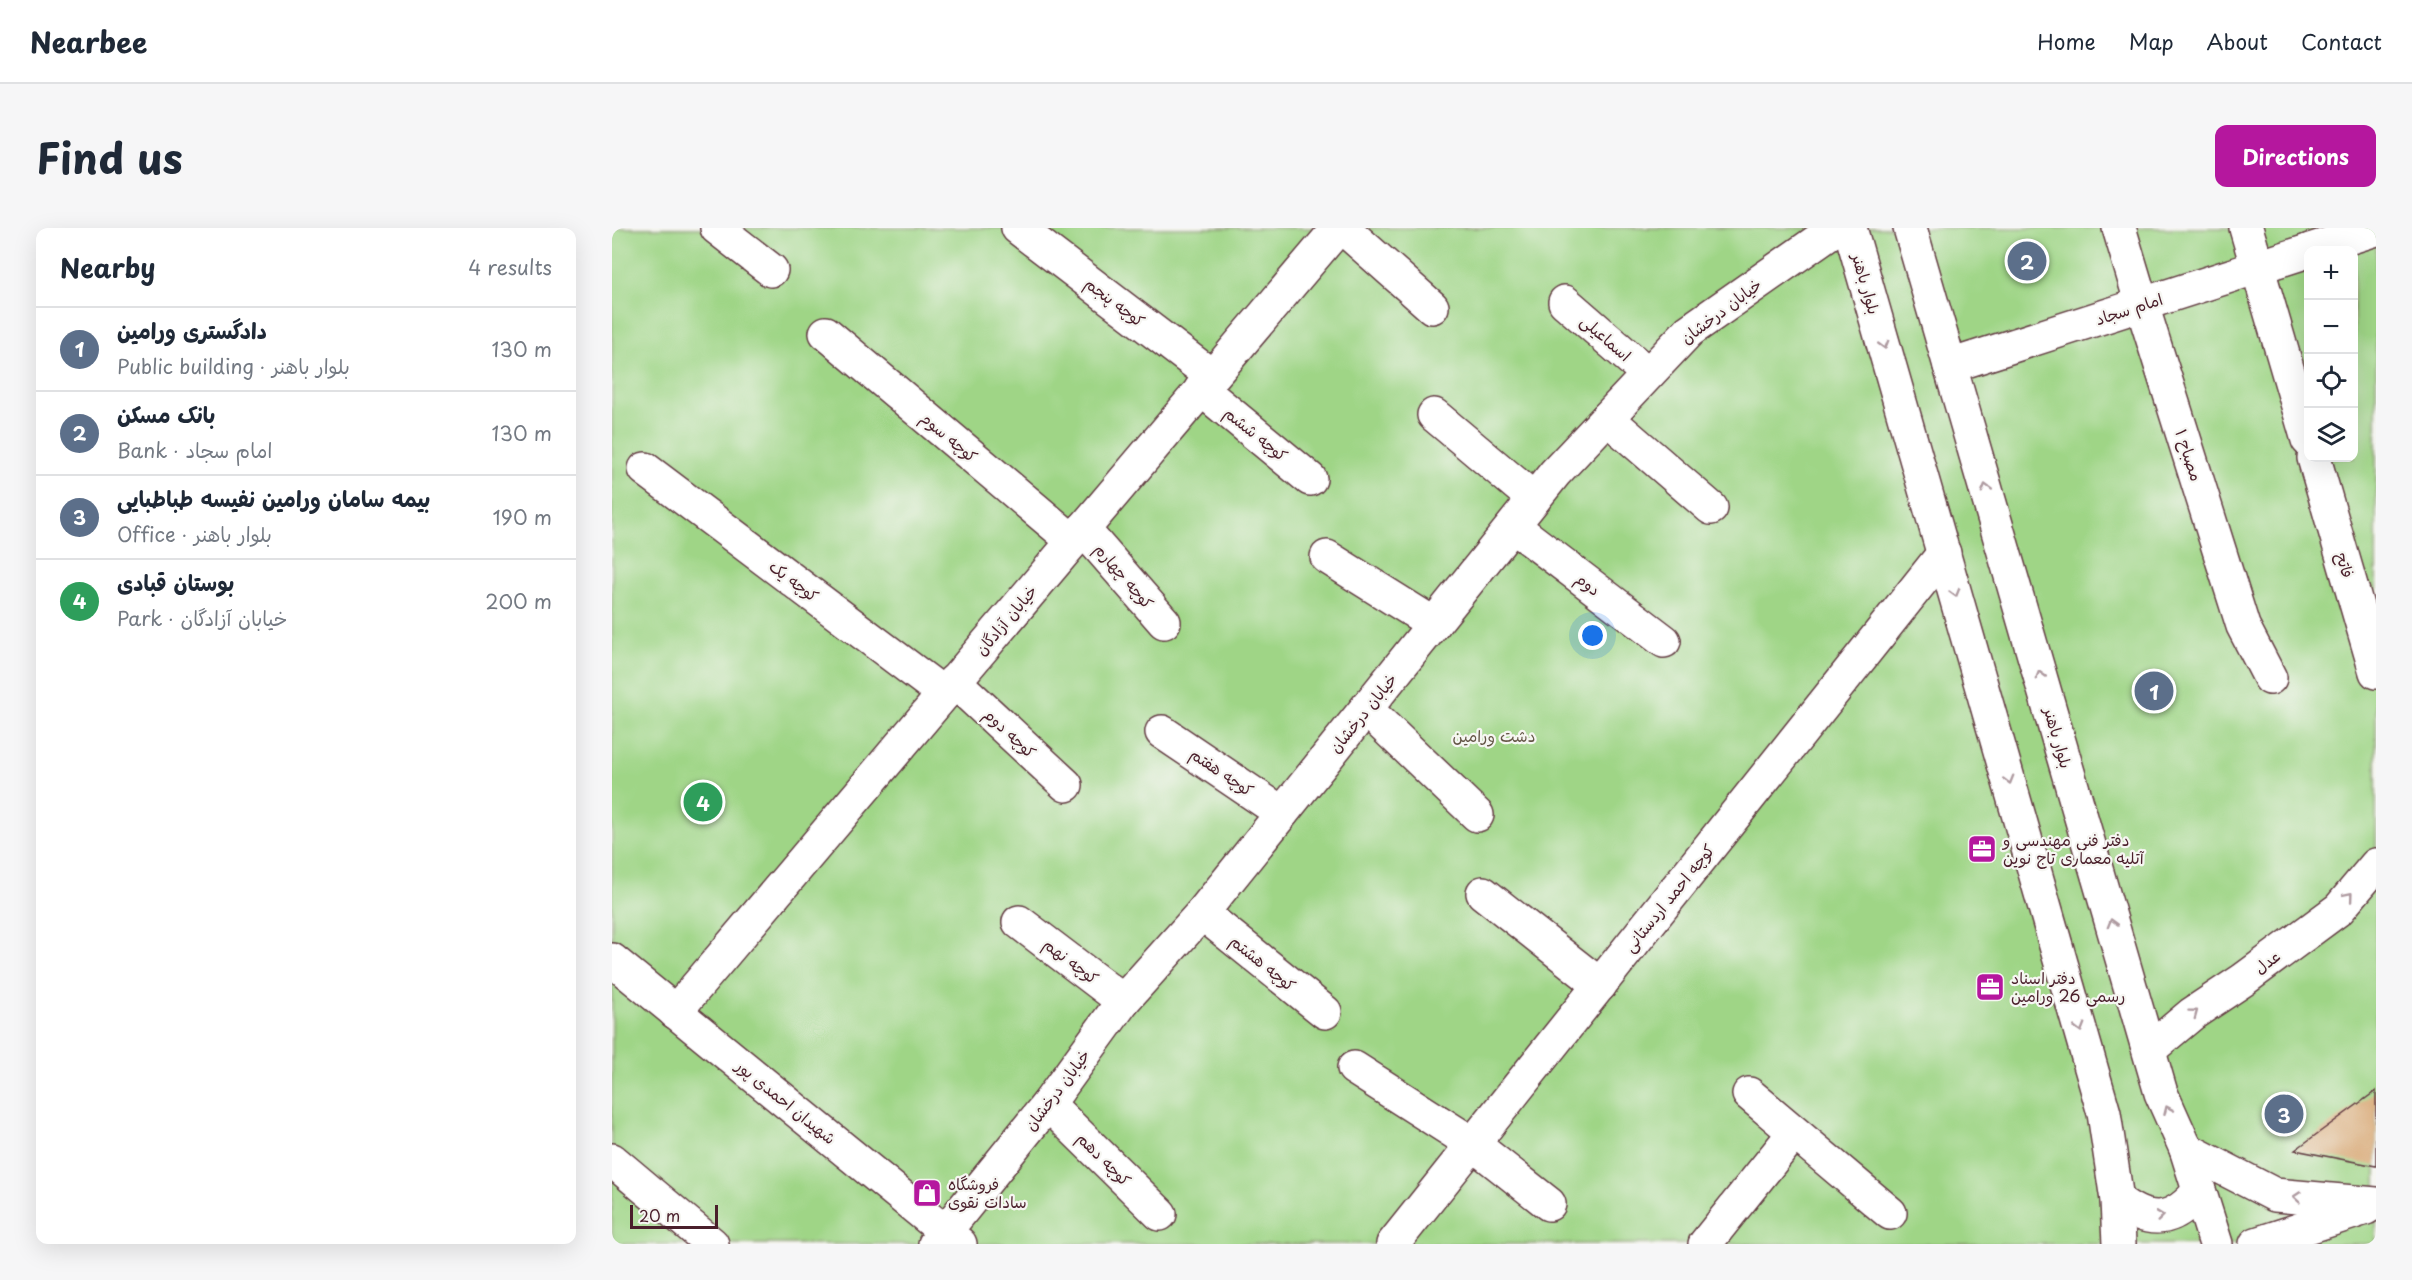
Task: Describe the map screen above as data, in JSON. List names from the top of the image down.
{
  "streets": {
    "street": [
      "بلوار باهنر",
      "کوچه پنجم",
      "امام سجاد",
      "خیابان درخشان",
      "اسماعیلی",
      "کوچه ششم",
      "کوچه سوم",
      "مصباح ۱",
      "فاتح",
      "کوچه چهارم",
      "کوچه یک",
      "دوم",
      "خیابان آزادگان",
      "کوچه دوم",
      "کوچه هفتم",
      "کوچه احمد اردستانی",
      "کوچه نهم",
      "عدل",
      "کوچه هشتم",
      "شهیدان احمدی پور",
      "کوچه دهم"
    ]
  },
  "crossings": [
    ["بلوار باهنر", "امام سجاد"],
    ["بلوار باهنر", "کوچه احمد اردستانی"],
    ["بلوار باهنر", "عدل"],
    ["کوچه پنجم", "کوچه ششم"],
    ["کوچه پنجم", "خیابان آزادگان"],
    ["امام سجاد", "مصباح ۱"],
    ["خیابان درخشان", "اسماعیلی"],
    ["خیابان درخشان", "دوم"],
    ["خیابان درخشان", "کوچه هفتم"],
    ["خیابان درخشان", "کوچه نهم"],
    ["خیابان درخشان", "کوچه هشتم"],
    ["خیابان درخشان", "شهیدان احمدی پور"],
    ["خیابان درخشان", "کوچه دهم"],
    ["کوچه ششم", "خیابان آزادگان"],
    ["کوچه سوم", "کوچه چهارم"],
    ["کوچه سوم", "خیابان آزادگان"],
    ["کوچه چهارم", "خیابان آزادگان"],
    ["کوچه یک", "خیابان آزادگان"],
    ["کوچه یک", "کوچه دوم"],
    ["خیابان آزادگان", "کوچه دوم"],
    ["خیابان آزادگان", "شهیدان احمدی پور"]
  ],
  "one_way": ["عدل"],
  "parks": ["دشت ورامین"],
  "places": {
    "office": ["دفتر فنی مهندسی و آتلیه معماری تاج نوین", "دفتر اسناد رسمی 26 ورامین"],
    "shop": ["فروشگاه سادات نقوی"]
  },
  "scale_bar": "20 m",
  "page": {
    "header": "Nearbee",
    "nav": [
      "Home",
      "Map",
      "About",
      "Contact"
    ],
    "title": "Find us",
    "buttons": "Directions",
    "heading": ["Nearby", "4 results"],
    "pins": [
      "2",
      "1",
      "4",
      "3"
    ],
    "map_buttons": ["+", "−"],
    "list": [
      {
        "mark": "1",
        "name": "دادگستری ورامین",
        "note": "Public building · بلوار باهنر",
        "value": "130 m"
      },
      {
        "mark": "2",
        "name": "بانک مسکن",
        "note": "Bank · امام سجاد",
        "value": "130 m"
      },
      {
        "mark": "3",
        "name": "بیمه سامان ورامین نفیسه طباطبایی",
        "note": "Office · بلوار باهنر",
        "value": "190 m"
      },
      {
        "mark": "4",
        "name": "بوستان قبادی",
        "note": "Park · خیابان آزادگان",
        "value": "200 m"
      }
    ],
    "scale": "20 m"
  }
}
